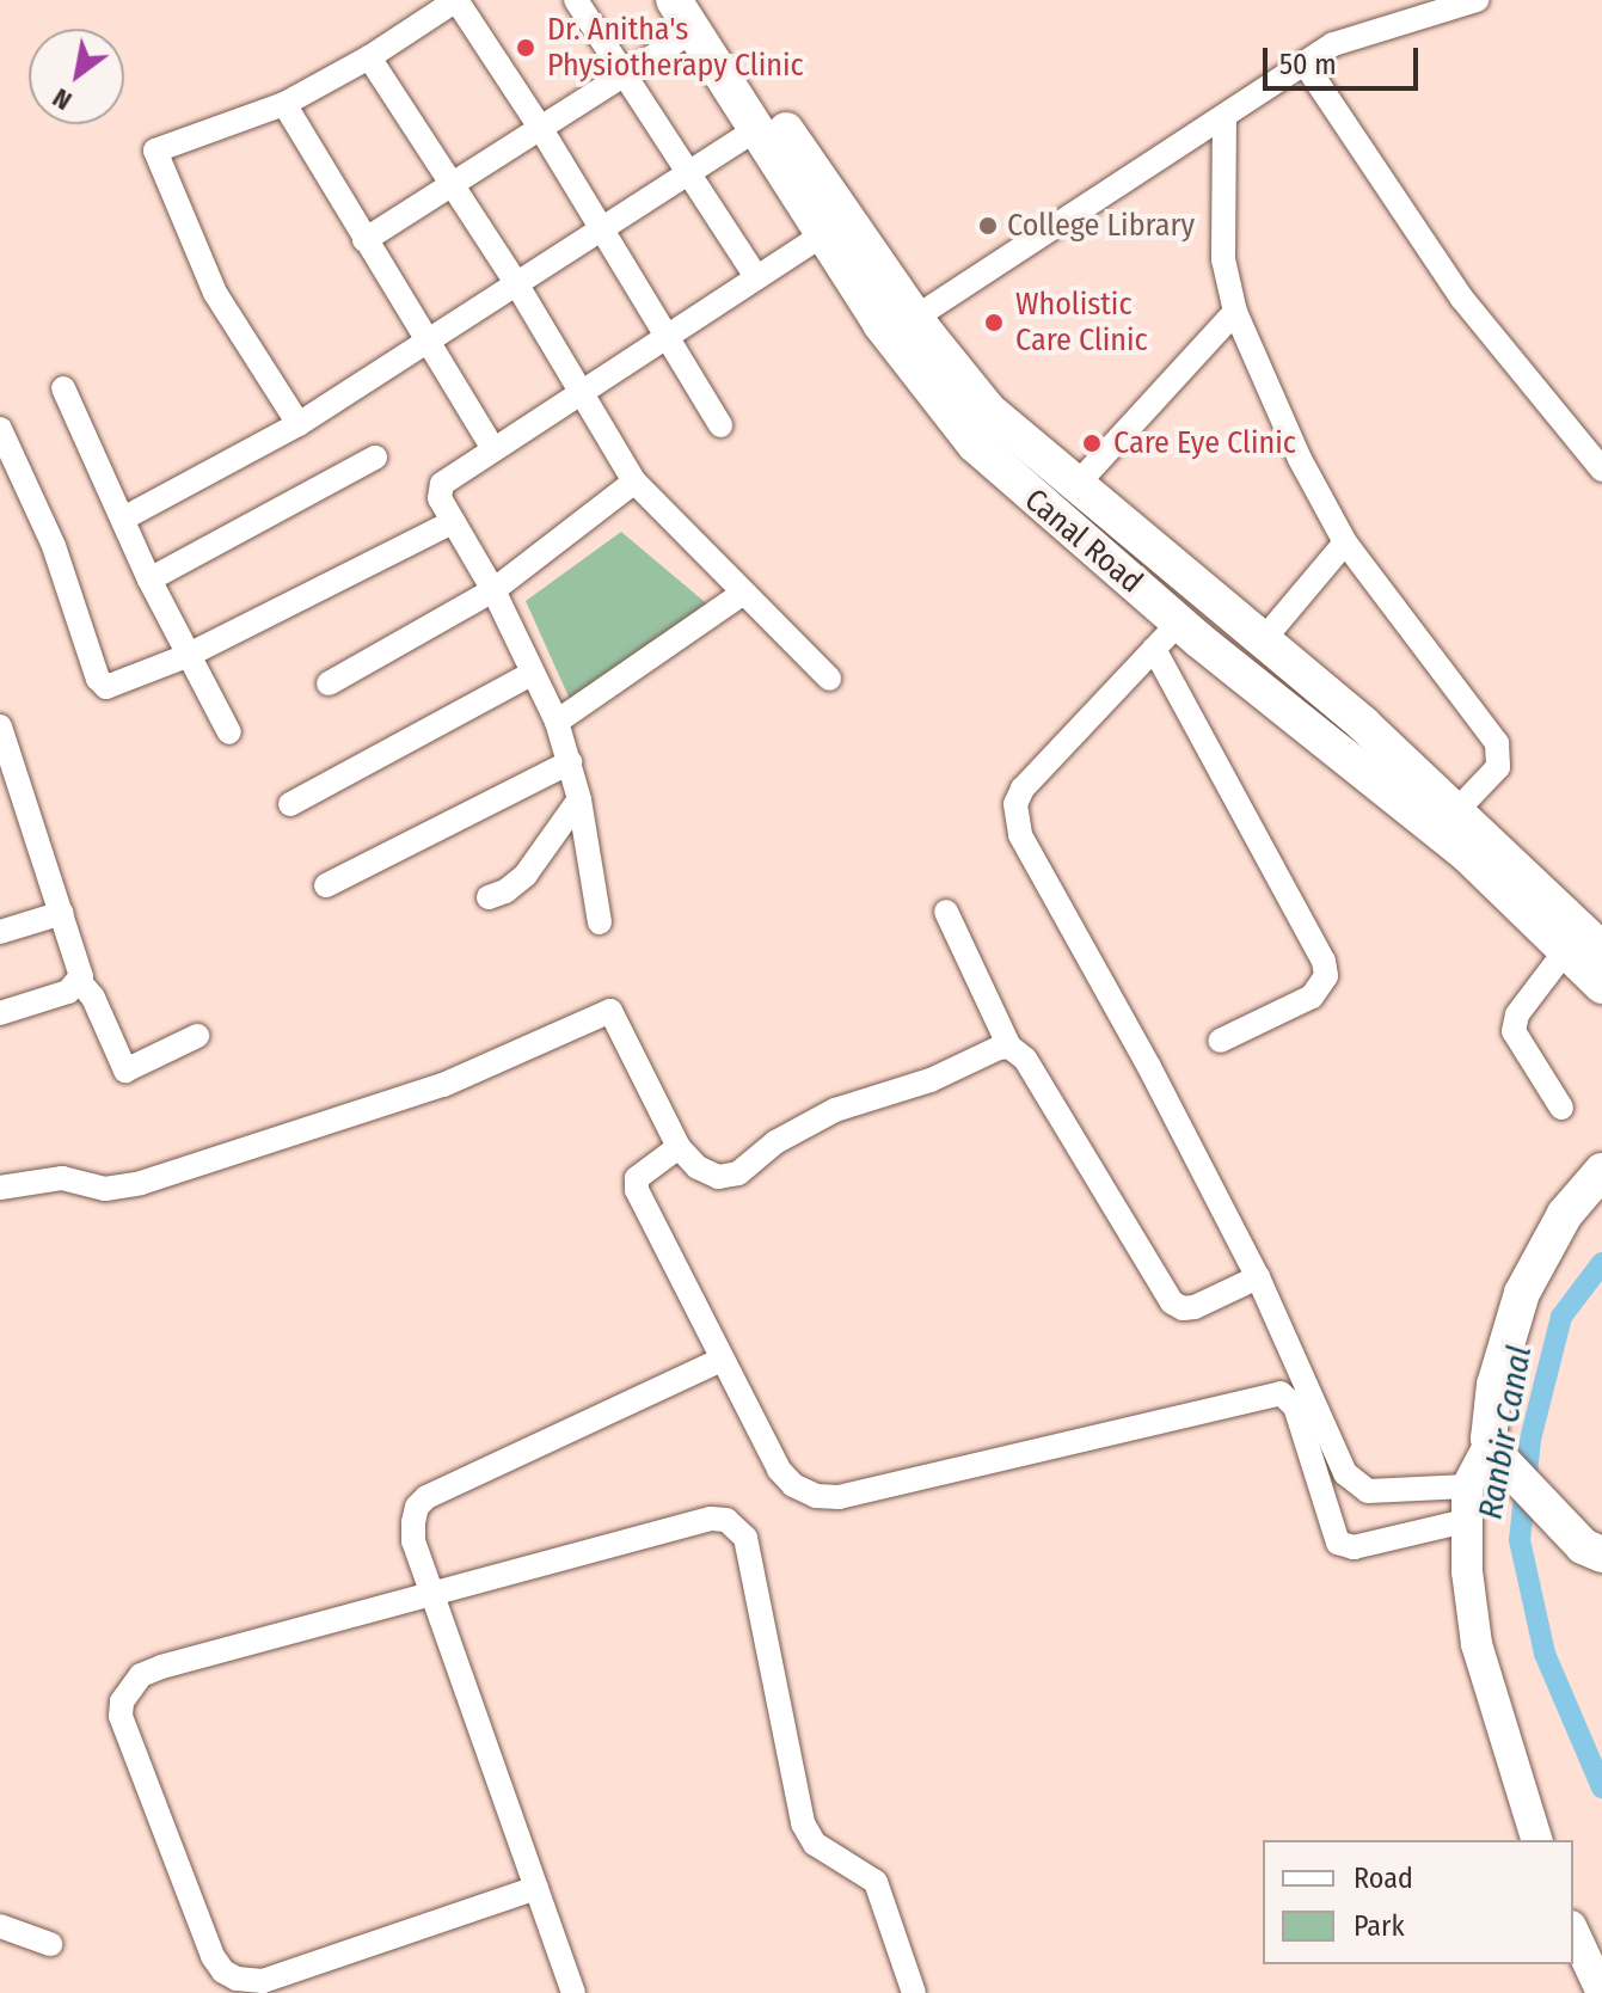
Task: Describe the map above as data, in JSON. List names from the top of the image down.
{
  "streets": {
    "main road": ["Canal Road"]
  },
  "water": ["Ranbir Canal"],
  "places": [
    "Dr. Anitha's Physiotherapy Clinic",
    "College Library",
    "Wholistic Care Clinic",
    "Care Eye Clinic"
  ],
  "legend": ["Road", "Park"],
  "scale_bar": "50 m",
  "north": "bottom left"
}
